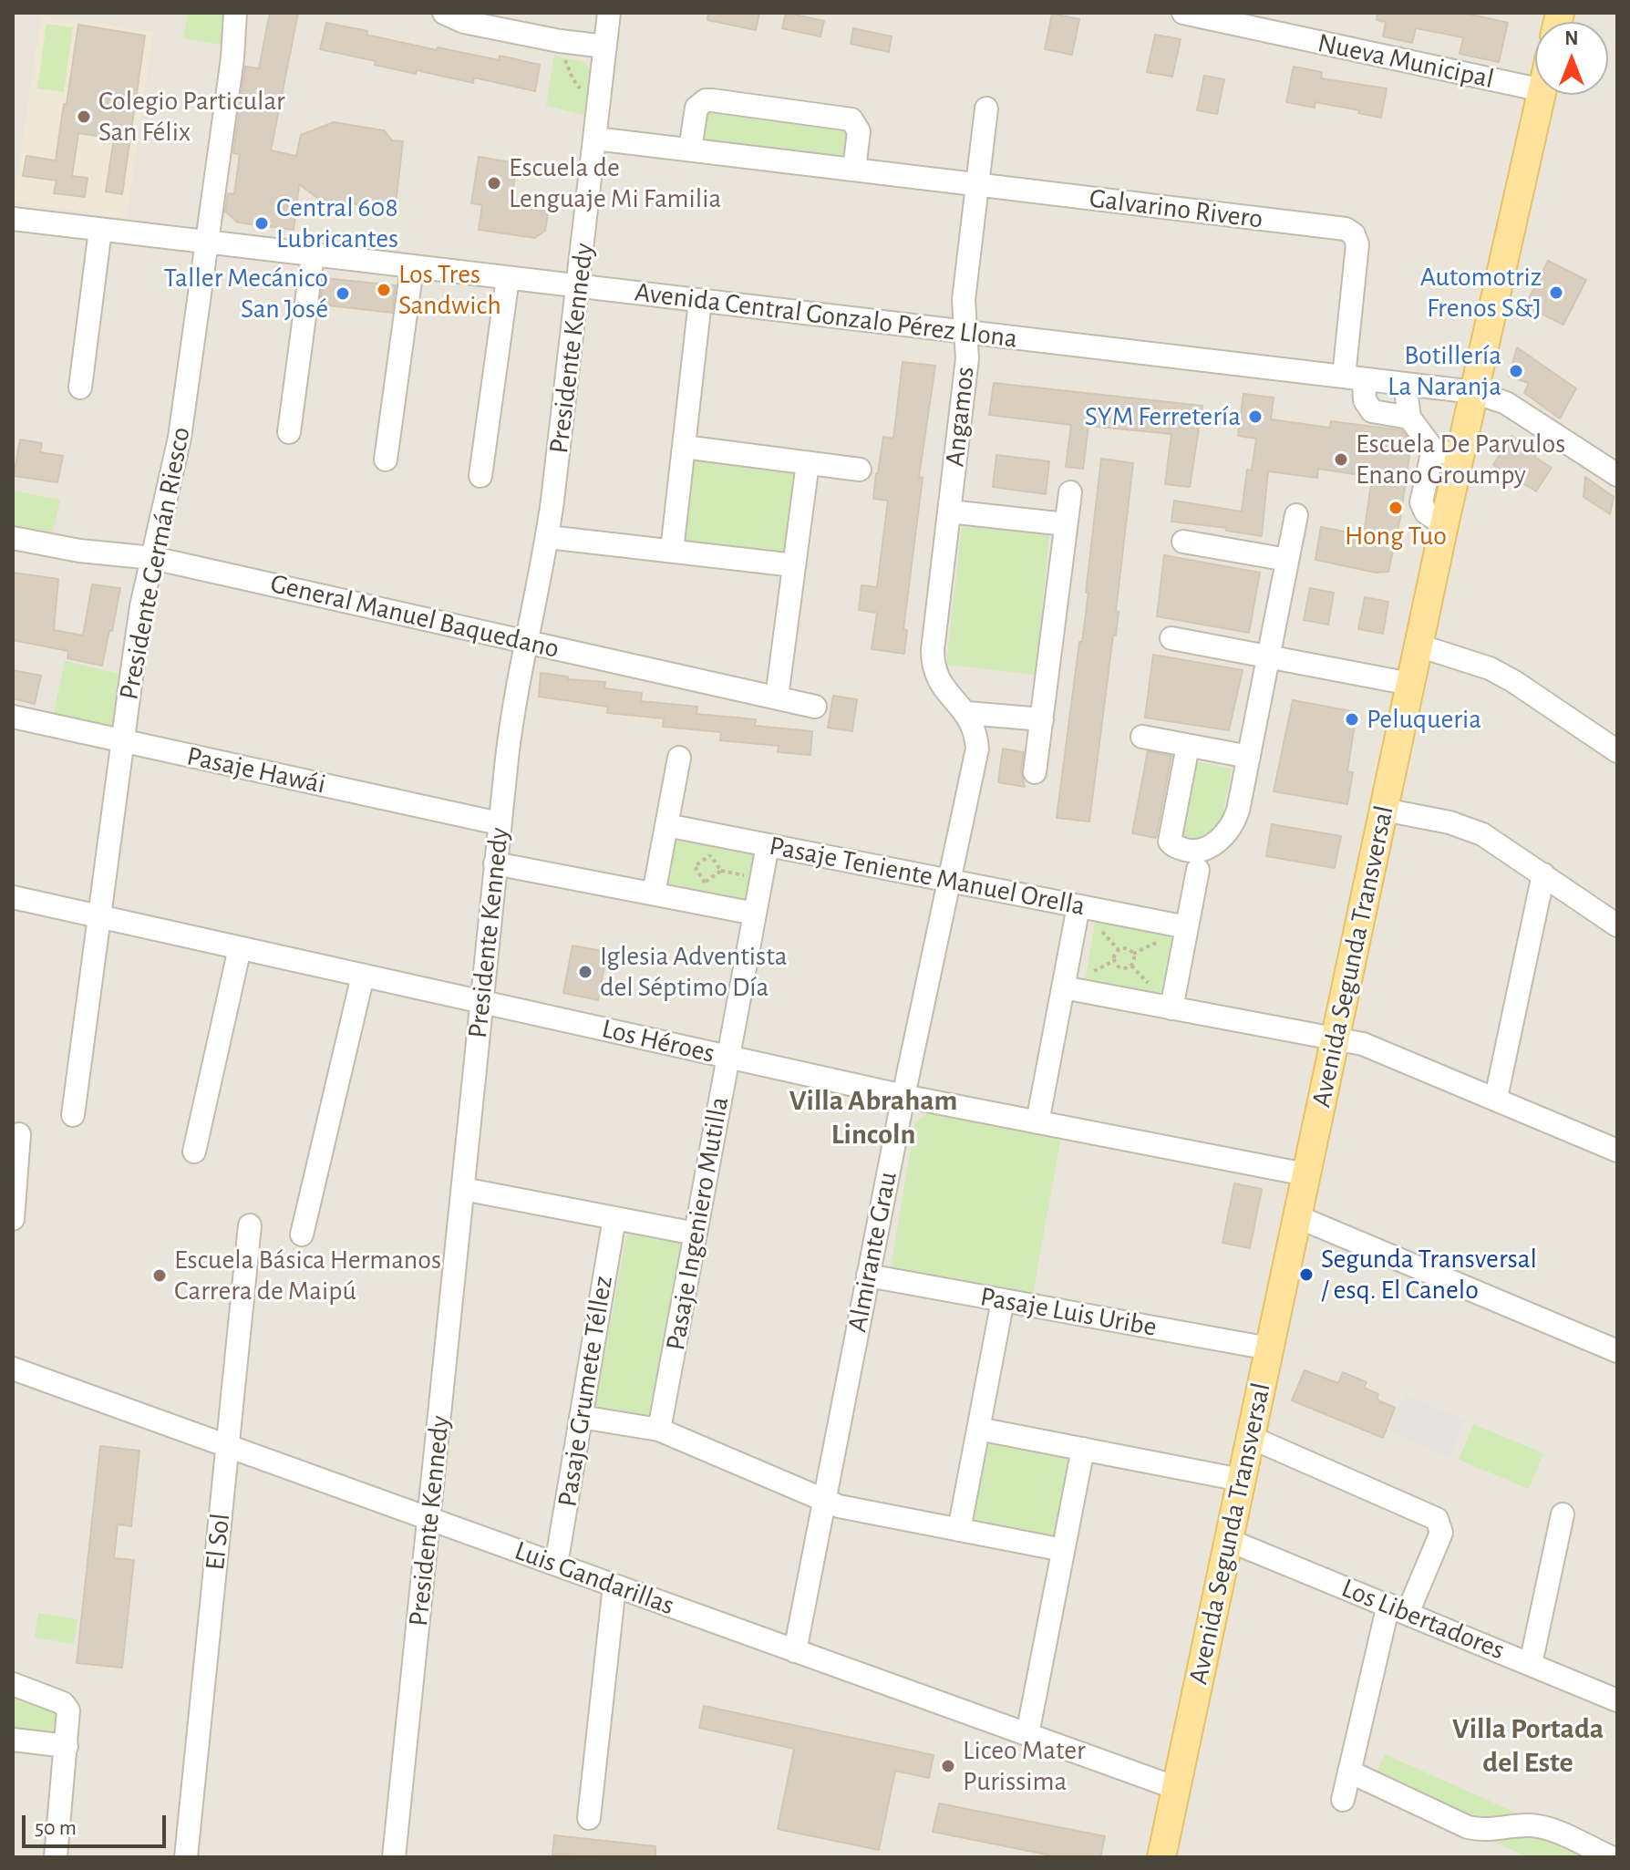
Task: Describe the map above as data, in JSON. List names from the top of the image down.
{
  "streets": {
    "main road": ["Avenida Segunda Transversal"],
    "street": [
      "Nueva Municipal",
      "Galvarino Rivero",
      "Avenida Central Gonzalo Pérez Llona",
      "Presidente Kennedy",
      "Angamos",
      "Presidente Germán Riesco",
      "General Manuel Baquedano",
      "Pasaje Hawái",
      "Pasaje Teniente Manuel Orella",
      "Los Héroes",
      "Pasaje Ingeniero Mutilla",
      "Almirante Grau",
      "Pasaje Luis Uribe",
      "Pasaje Grumete Téllez",
      "El Sol",
      "Luis Gandarillas",
      "Los Libertadores"
    ]
  },
  "crossings": [
    ["Galvarino Rivero", "Avenida Central Gonzalo Pérez Llona"],
    ["Galvarino Rivero", "Presidente Kennedy"],
    ["Galvarino Rivero", "Angamos"],
    ["Avenida Central Gonzalo Pérez Llona", "Presidente Kennedy"],
    ["Avenida Central Gonzalo Pérez Llona", "Angamos"],
    ["Avenida Central Gonzalo Pérez Llona", "Presidente Germán Riesco"],
    ["Avenida Central Gonzalo Pérez Llona", "Avenida Segunda Transversal"],
    ["Presidente Kennedy", "General Manuel Baquedano"],
    ["Presidente Kennedy", "Pasaje Hawái"],
    ["Presidente Kennedy", "Los Héroes"],
    ["Presidente Kennedy", "Luis Gandarillas"],
    ["Angamos", "Almirante Grau"],
    ["Presidente Germán Riesco", "General Manuel Baquedano"],
    ["Presidente Germán Riesco", "Pasaje Hawái"],
    ["Presidente Germán Riesco", "Los Héroes"],
    ["Pasaje Teniente Manuel Orella", "Pasaje Ingeniero Mutilla"],
    ["Pasaje Teniente Manuel Orella", "Almirante Grau"],
    ["Avenida Segunda Transversal", "Los Héroes"],
    ["Avenida Segunda Transversal", "Pasaje Luis Uribe"],
    ["Avenida Segunda Transversal", "Luis Gandarillas"],
    ["Avenida Segunda Transversal", "Los Libertadores"],
    ["Los Héroes", "Pasaje Ingeniero Mutilla"],
    ["Los Héroes", "Almirante Grau"],
    ["Almirante Grau", "Pasaje Luis Uribe"],
    ["Almirante Grau", "Luis Gandarillas"],
    ["Pasaje Grumete Téllez", "Luis Gandarillas"],
    ["El Sol", "Luis Gandarillas"]
  ],
  "districts": ["Villa Abraham Lincoln", "Villa Portada del Este"],
  "places": [
    "Colegio Particular San Félix",
    "Escuela de Lenguaje Mi Familia",
    "Central 608 Lubricantes",
    "Los Tres Sandwich",
    "Automotriz Frenos S&J",
    "Taller Mecánico San José",
    "Botillería La Naranja",
    "SYM Ferretería",
    "Escuela De Parvulos Enano Groumpy",
    "Hong Tuo",
    "Peluqueria",
    "Iglesia Adventista del Séptimo Día",
    "Segunda Transversal / esq. El Canelo",
    "Escuela Básica Hermanos Carrera de Maipú",
    "Liceo Mater Purissima"
  ],
  "scale_bar": "50 m",
  "north": "top"
}
